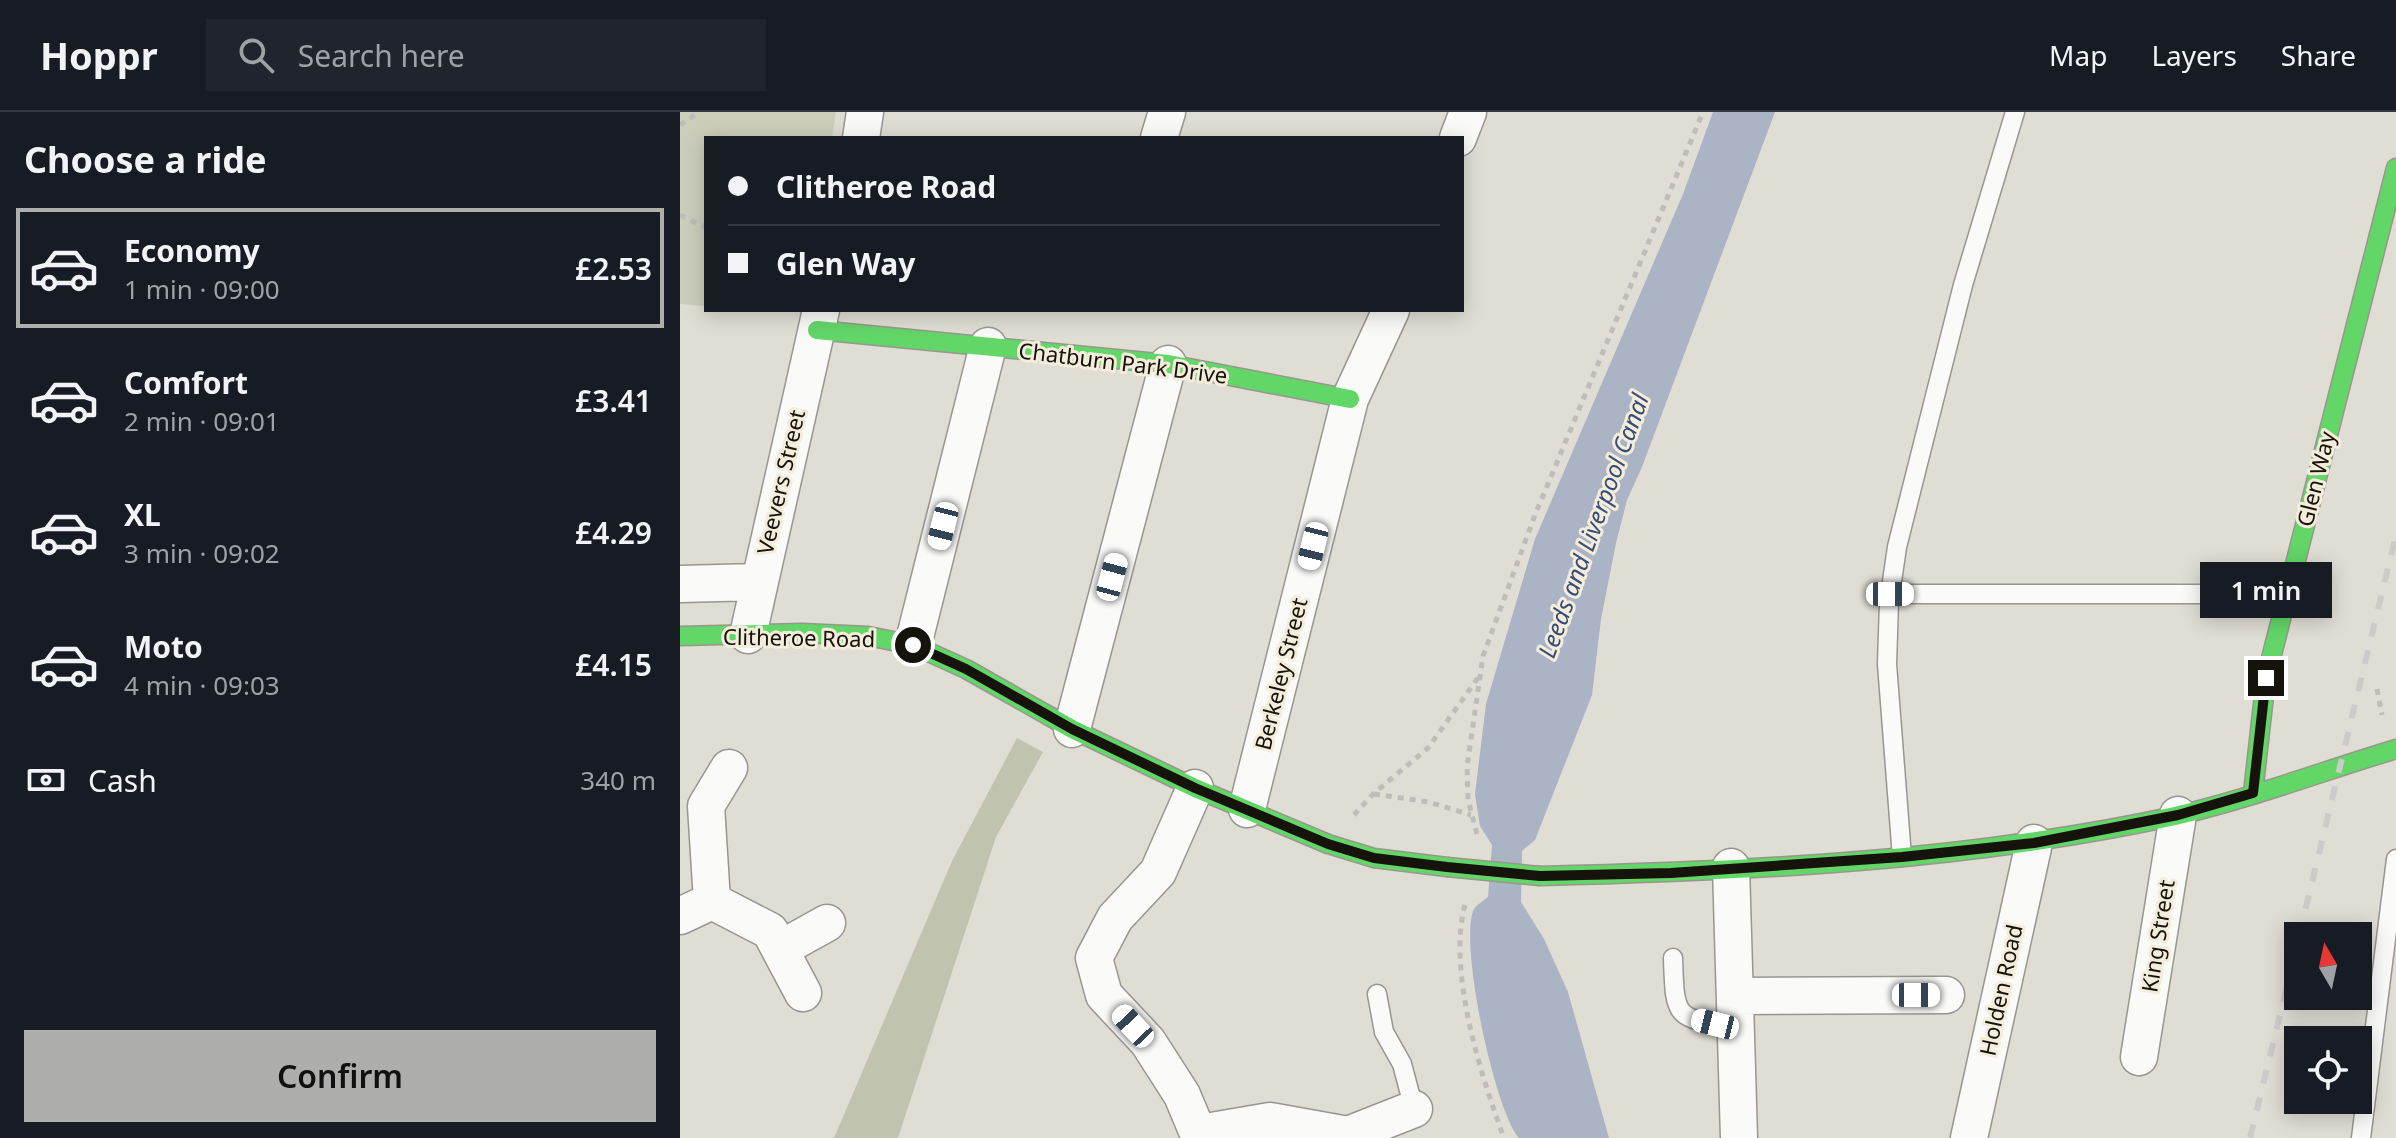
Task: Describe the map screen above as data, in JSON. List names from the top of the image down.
{
  "streets": {
    "main road": ["Chatburn Park Drive", "Glen Way", "Clitheroe Road"],
    "street": [
      "Veevers Street",
      "Berkeley Street",
      "King Street",
      "Holden Road"
    ]
  },
  "crossings": [
    ["Chatburn Park Drive", "Veevers Street"],
    ["Chatburn Park Drive", "Berkeley Street"],
    ["Glen Way", "Clitheroe Road"],
    ["Veevers Street", "Clitheroe Road"],
    ["Clitheroe Road", "Berkeley Street"],
    ["Clitheroe Road", "King Street"],
    ["Clitheroe Road", "Holden Road"]
  ],
  "water": ["Leeds and Liverpool Canal"],
  "north": "top",
  "page": {
    "header": "Hoppr",
    "search": "Search here",
    "nav": ["Map", "Layers", "Share"],
    "heading": "Choose a ride",
    "banner": ["Clitheroe Road", "Glen Way"],
    "list": [
      {
        "name": "Economy",
        "note": "1 min · 09:00",
        "value": "£2.53"
      },
      {
        "name": "Comfort",
        "note": "2 min · 09:01",
        "value": "£3.41"
      },
      {
        "name": "XL",
        "note": "3 min · 09:02",
        "value": "£4.29"
      },
      {
        "name": "Moto",
        "note": "4 min · 09:03",
        "value": "£4.15"
      }
    ],
    "bubble": "1 min",
    "pay": ["Cash", "340 m"],
    "buttons": "Confirm"
  }
}
